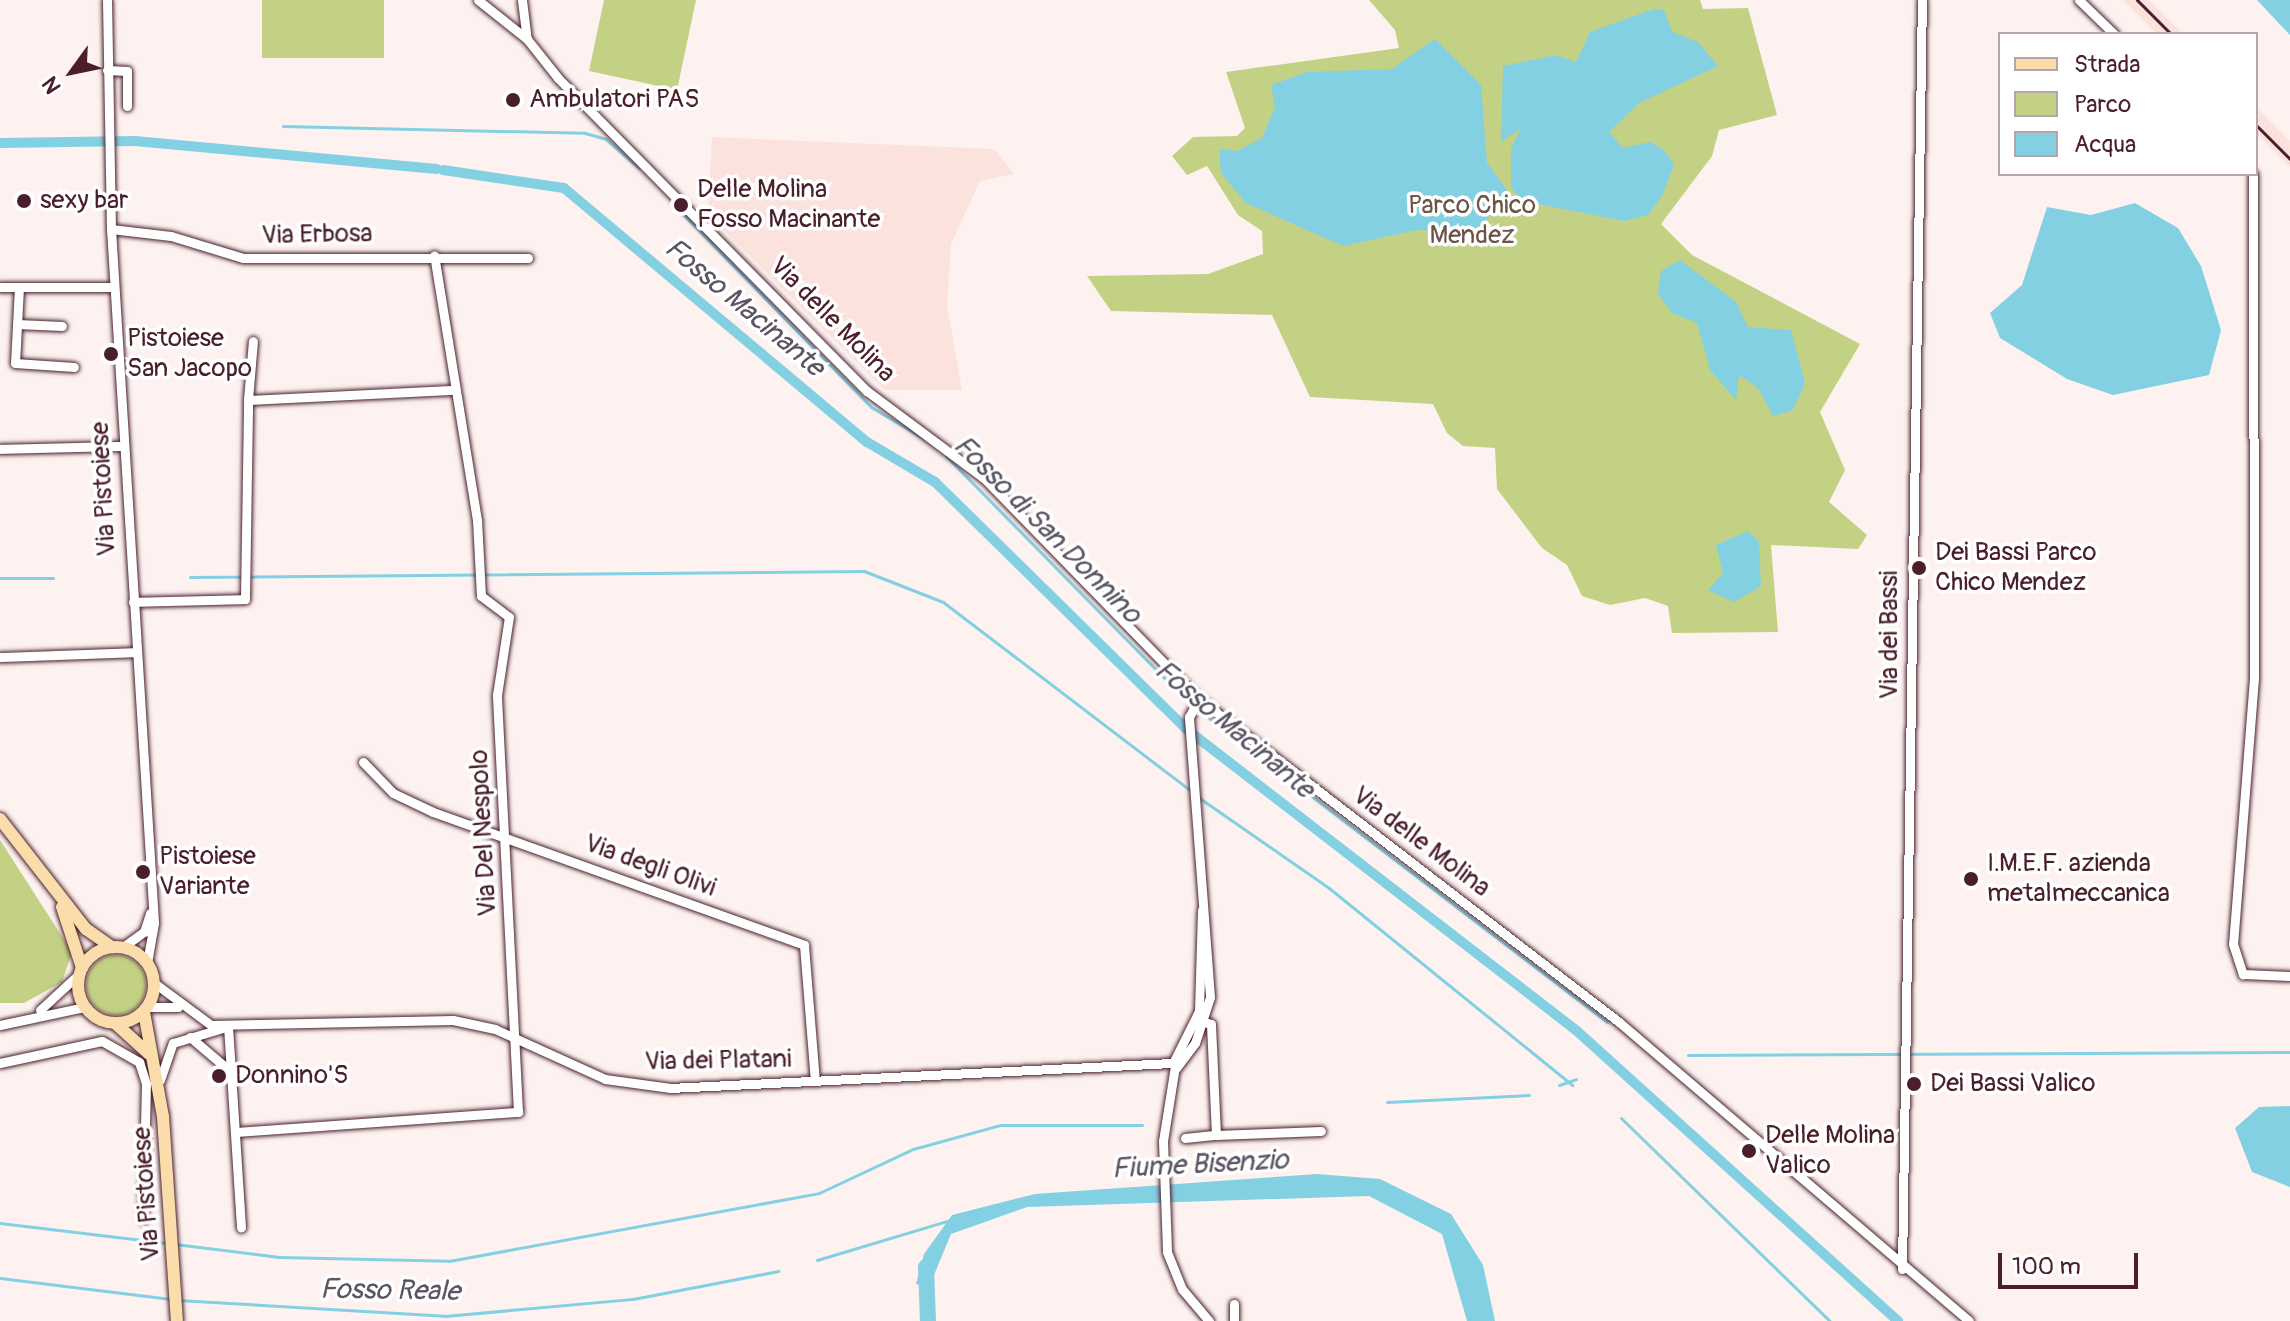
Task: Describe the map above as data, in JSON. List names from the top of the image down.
{
  "streets": {
    "main road": ["Via Pistoiese"],
    "street": [
      "Via Erbosa",
      "Via delle Molina",
      "Via dei Bassi",
      "Via Del Nespolo",
      "Via degli Olivi",
      "Via dei Platani"
    ]
  },
  "crossings": [
    ["Via Erbosa", "Via Pistoiese"],
    ["Via delle Molina", "Via dei Bassi"],
    ["Via Pistoiese", "Via dei Platani"],
    ["Via Del Nespolo", "Via degli Olivi"],
    ["Via Del Nespolo", "Via dei Platani"],
    ["Via degli Olivi", "Via dei Platani"]
  ],
  "water": [
    "Fosso Macinante",
    "Fosso di San Donnino",
    "Fiume Bisenzio",
    "Fosso Reale"
  ],
  "parks": ["Parco Chico Mendez"],
  "places": [
    "Ambulatori PAS",
    "sexy bar",
    "Delle Molina Fosso Macinante",
    "Pistoiese San Jacopo",
    "Dei Bassi Parco Chico Mendez",
    "Pistoiese Variante",
    "I.M.E.F. azienda metalmeccanica",
    "Donnino'S",
    "Dei Bassi Valico",
    "Delle Molina Valico"
  ],
  "legend": ["Strada", "Parco", "Acqua"],
  "scale_bar": "100 m",
  "north": "bottom left"
}
